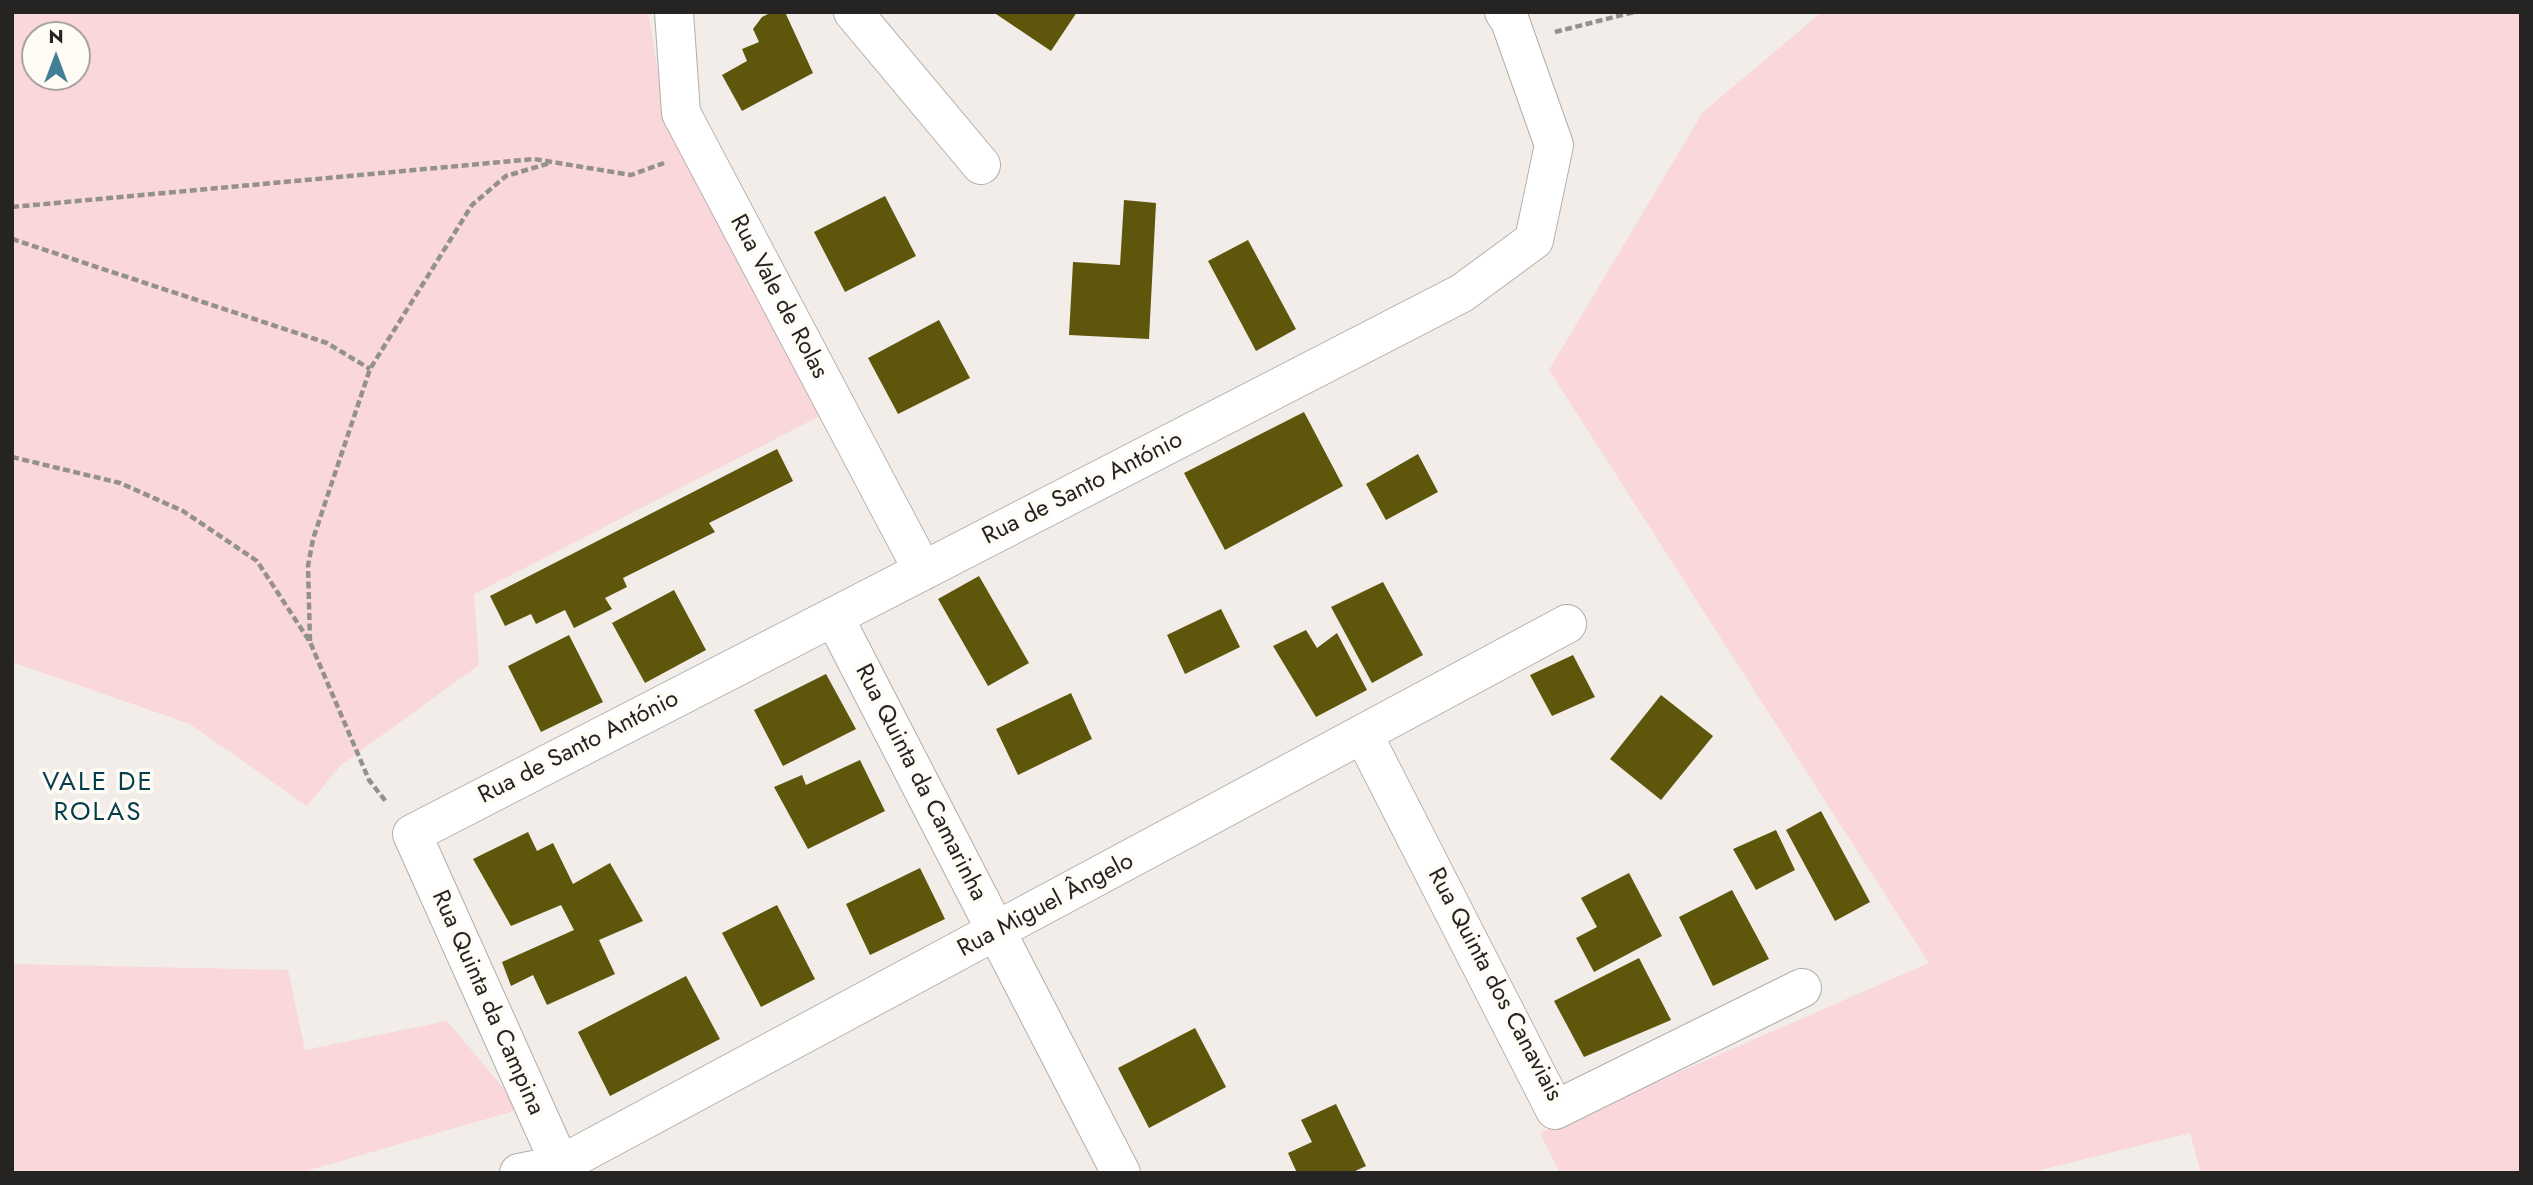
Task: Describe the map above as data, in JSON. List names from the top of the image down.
{
  "streets": {
    "street": [
      "Rua Vale de Rolas",
      "Rua de Santo António",
      "Rua Quinta da Camarinha",
      "Rua Miguel Ângelo",
      "Rua Quinta dos Canaviais",
      "Rua Quinta da Campina"
    ]
  },
  "crossings": [
    ["Rua Vale de Rolas", "Rua de Santo António"],
    ["Rua de Santo António", "Rua Quinta da Camarinha"],
    ["Rua de Santo António", "Rua Quinta da Campina"],
    ["Rua Quinta da Camarinha", "Rua Miguel Ângelo"],
    ["Rua Miguel Ângelo", "Rua Quinta dos Canaviais"],
    ["Rua Miguel Ângelo", "Rua Quinta da Campina"]
  ],
  "districts": ["VALE DE ROLAS"],
  "north": "top"
}
